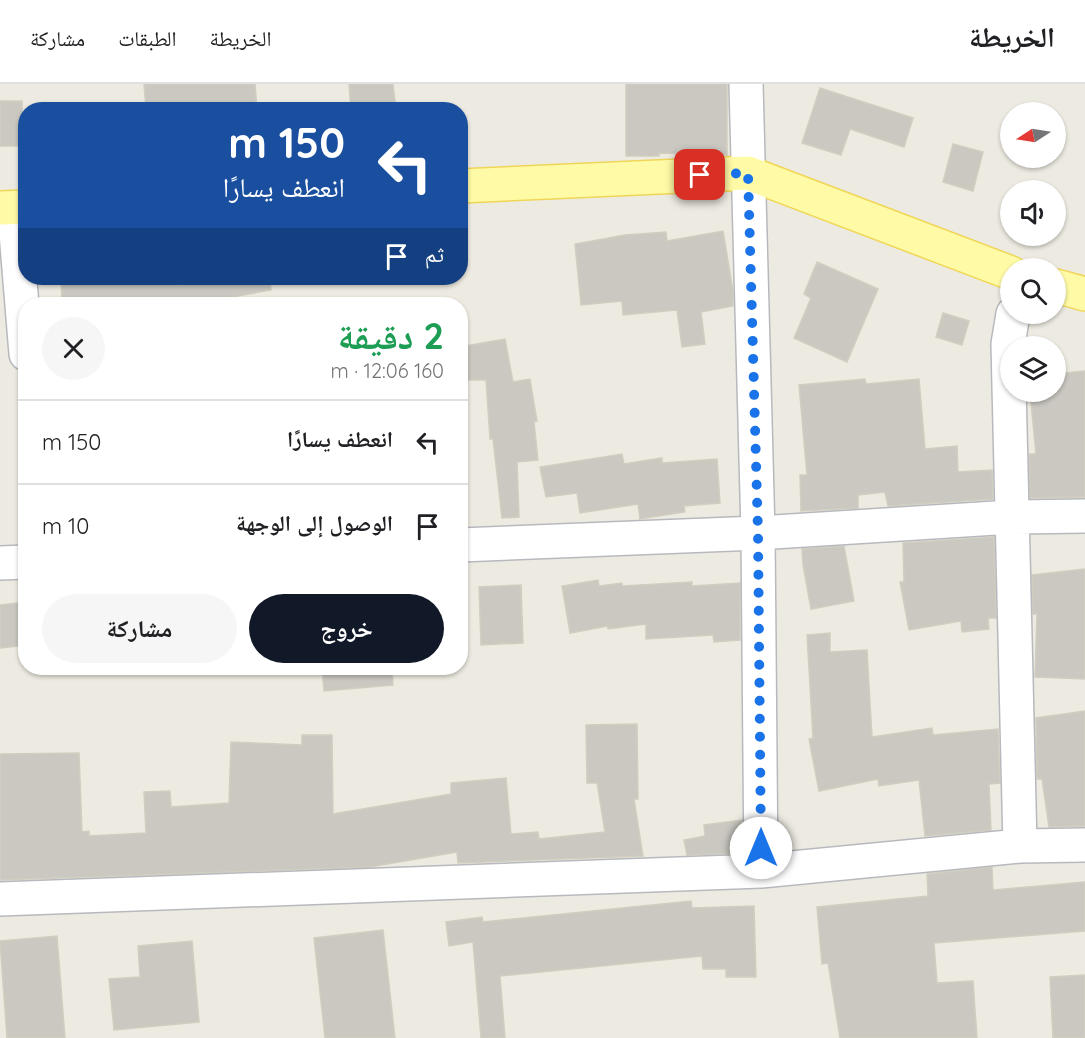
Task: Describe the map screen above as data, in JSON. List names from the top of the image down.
{
  "north": "left",
  "page": {
    "header": "الخريطة",
    "nav": ["الخريطة", "الطبقات", "مشاركة"],
    "turn": ["150 m", "انعطف يسارًا"],
    "then": "ثم",
    "heading": ["2 دقيقة", "160 m · 12:06"],
    "list": [
      {
        "name": "انعطف يسارًا",
        "value": "150 m"
      },
      {
        "name": "الوصول إلى الوجهة",
        "value": "10 m"
      }
    ],
    "buttons": ["خروج", "مشاركة"]
  }
}
